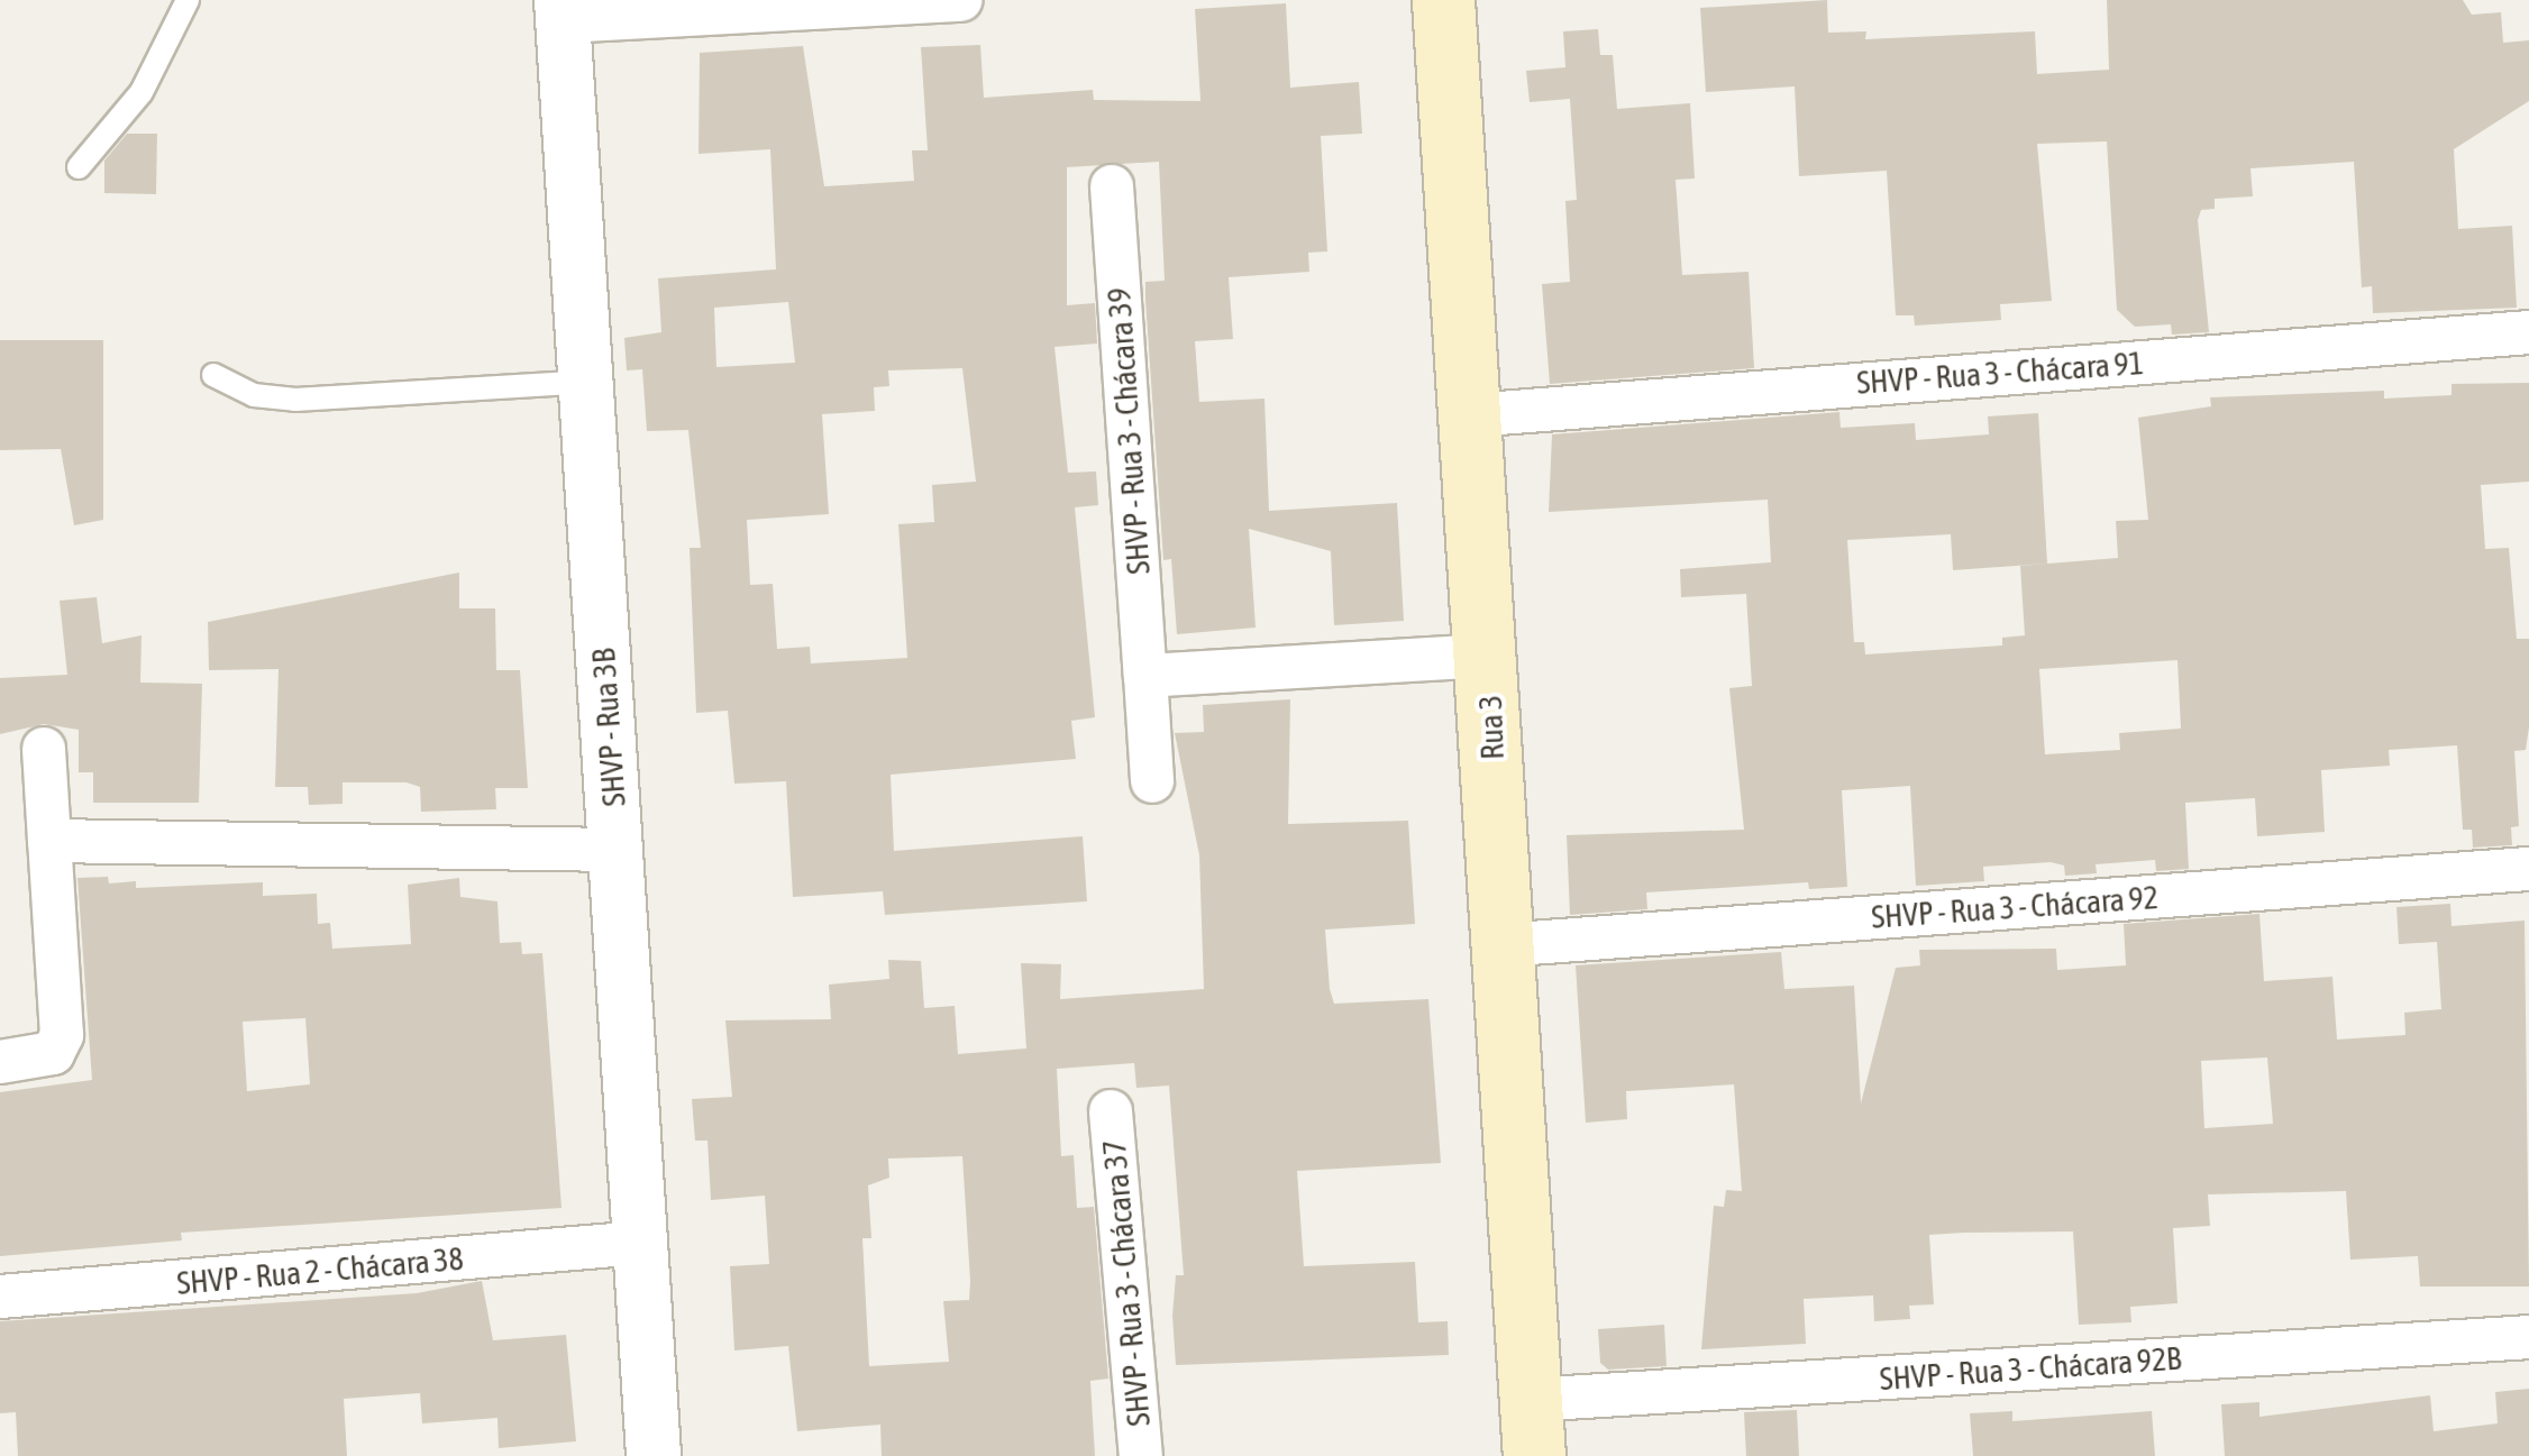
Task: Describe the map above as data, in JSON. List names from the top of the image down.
{
  "streets": {
    "main road": ["Rua 3"],
    "street": [
      "SHVP - Rua 3 - Chácara 91",
      "SHVP - Rua 3 - Chácara 39",
      "SHVP - Rua 3B",
      "SHVP - Rua 3 - Chácara 92",
      "SHVP - Rua 2 - Chácara 38",
      "SHVP - Rua 3 - Chácara 37",
      "SHVP - Rua 3 - Chácara 92B"
    ]
  },
  "crossings": [
    ["SHVP - Rua 3 - Chácara 91", "Rua 3"],
    ["SHVP - Rua 3B", "SHVP - Rua 2 - Chácara 38"],
    ["Rua 3", "SHVP - Rua 3 - Chácara 92"],
    ["Rua 3", "SHVP - Rua 3 - Chácara 92B"]
  ]
}
